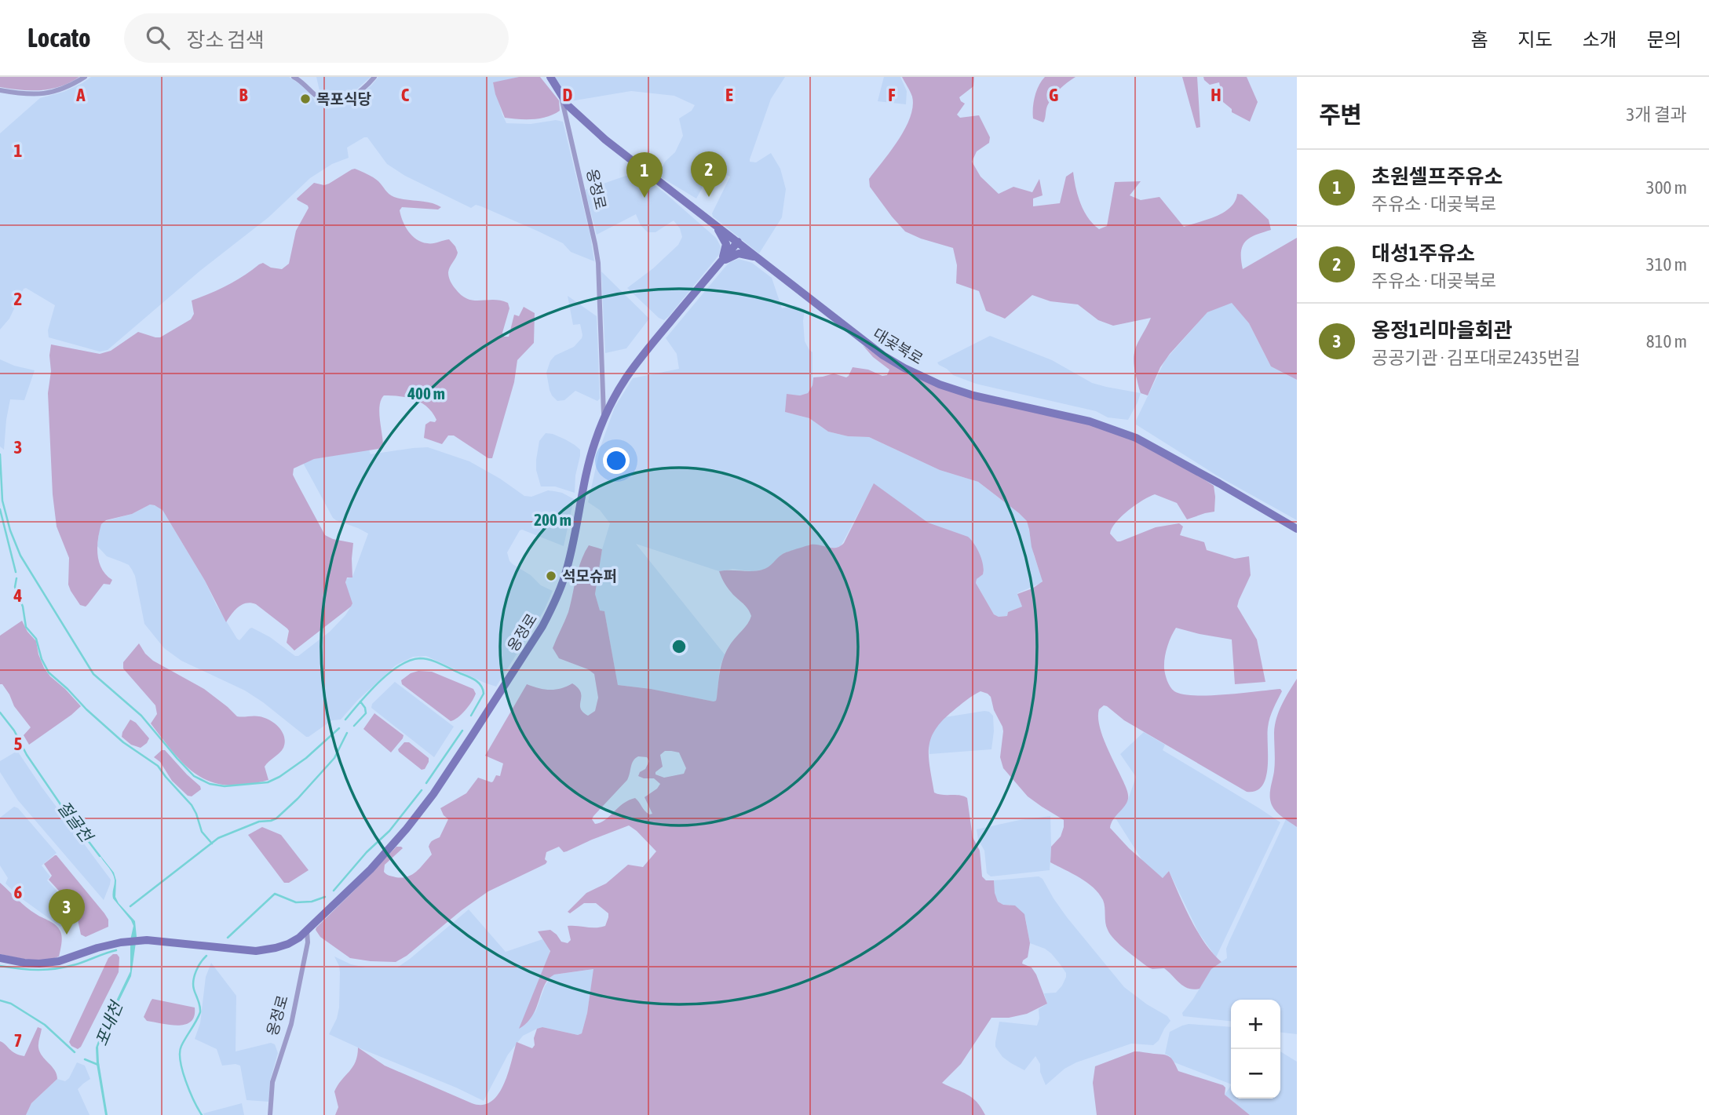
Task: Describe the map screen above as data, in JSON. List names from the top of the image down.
{
  "streets": {
    "street": ["옹정로", "대곶북로"]
  },
  "crossings": [
    ["옹정로", "대곶북로"]
  ],
  "water": ["절골천", "포내천"],
  "places": ["목포식당", "석모슈퍼"],
  "page": {
    "header": "Locato",
    "search": "장소 검색",
    "nav": [
      "홈",
      "지도",
      "소개",
      "문의"
    ],
    "heading": ["주변", "3개 결과"],
    "list": [
      {
        "mark": "1",
        "name": "초원셀프주유소",
        "note": "주유소 · 대곶북로",
        "value": "300 m"
      },
      {
        "mark": "2",
        "name": "대성1주유소",
        "note": "주유소 · 대곶북로",
        "value": "310 m"
      },
      {
        "mark": "3",
        "name": "옹정1리마을회관",
        "note": "공공기관 · 김포대로2435번길",
        "value": "810 m"
      }
    ],
    "pins": ["2", "1", "3"],
    "map_buttons": ["+", "−"]
  },
  "grid": {
    "columns": [
      "A",
      "B",
      "C",
      "D",
      "E",
      "F",
      "G",
      "H"
    ],
    "rows": [
      "1",
      "2",
      "3",
      "4",
      "5",
      "6",
      "7"
    ]
  },
  "rings": ["400 m", "200 m"]
}
